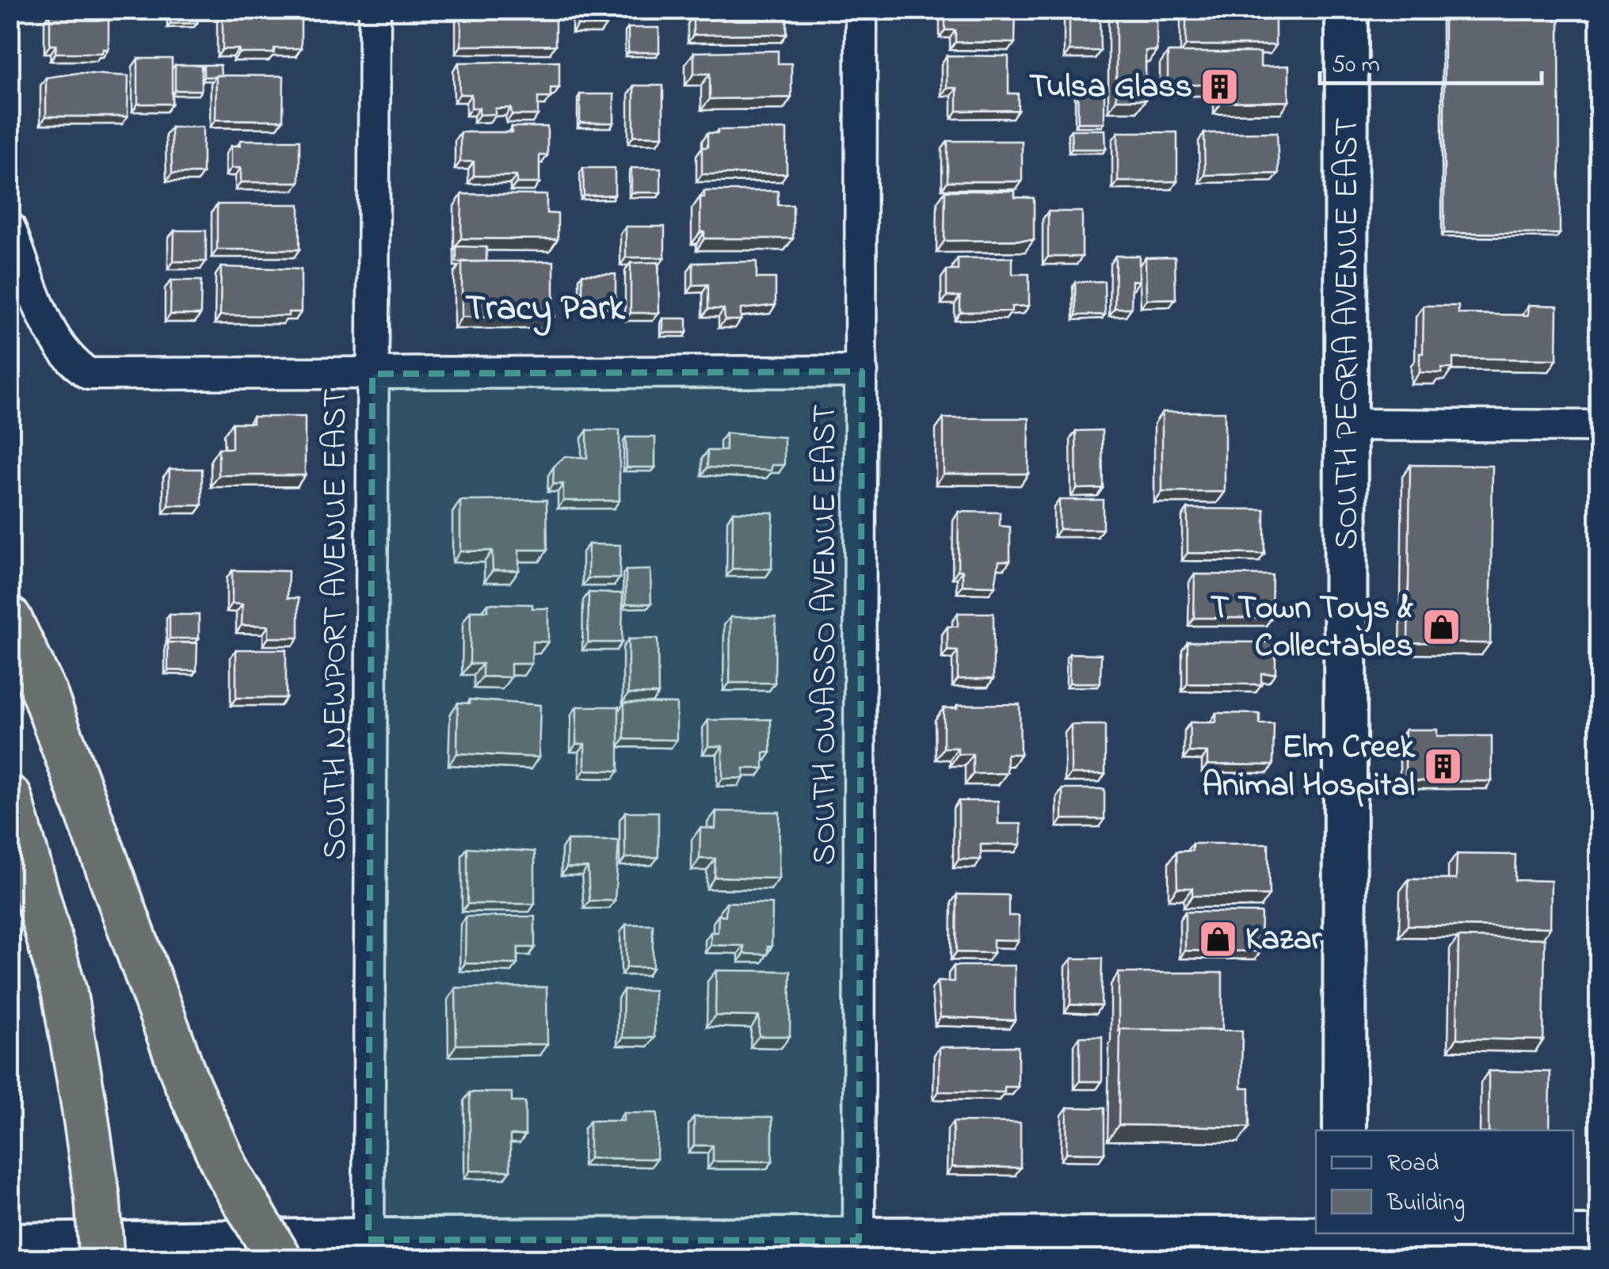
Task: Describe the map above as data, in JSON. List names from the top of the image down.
{
  "streets": {
    "street": ["SOUTH PEORIA AVENUE EAST", "SOUTH NEWPORT AVENUE EAST", "SOUTH OWASSO AVENUE EAST"]
  },
  "districts": ["Tracy Park"],
  "places": {
    "building": ["Tulsa Glass", "Elm Creek Animal Hospital"],
    "shop": ["T Town Toys & Collectables", "Kazar"]
  },
  "legend": ["Road", "Building"],
  "scale_bar": "50 m"
}
